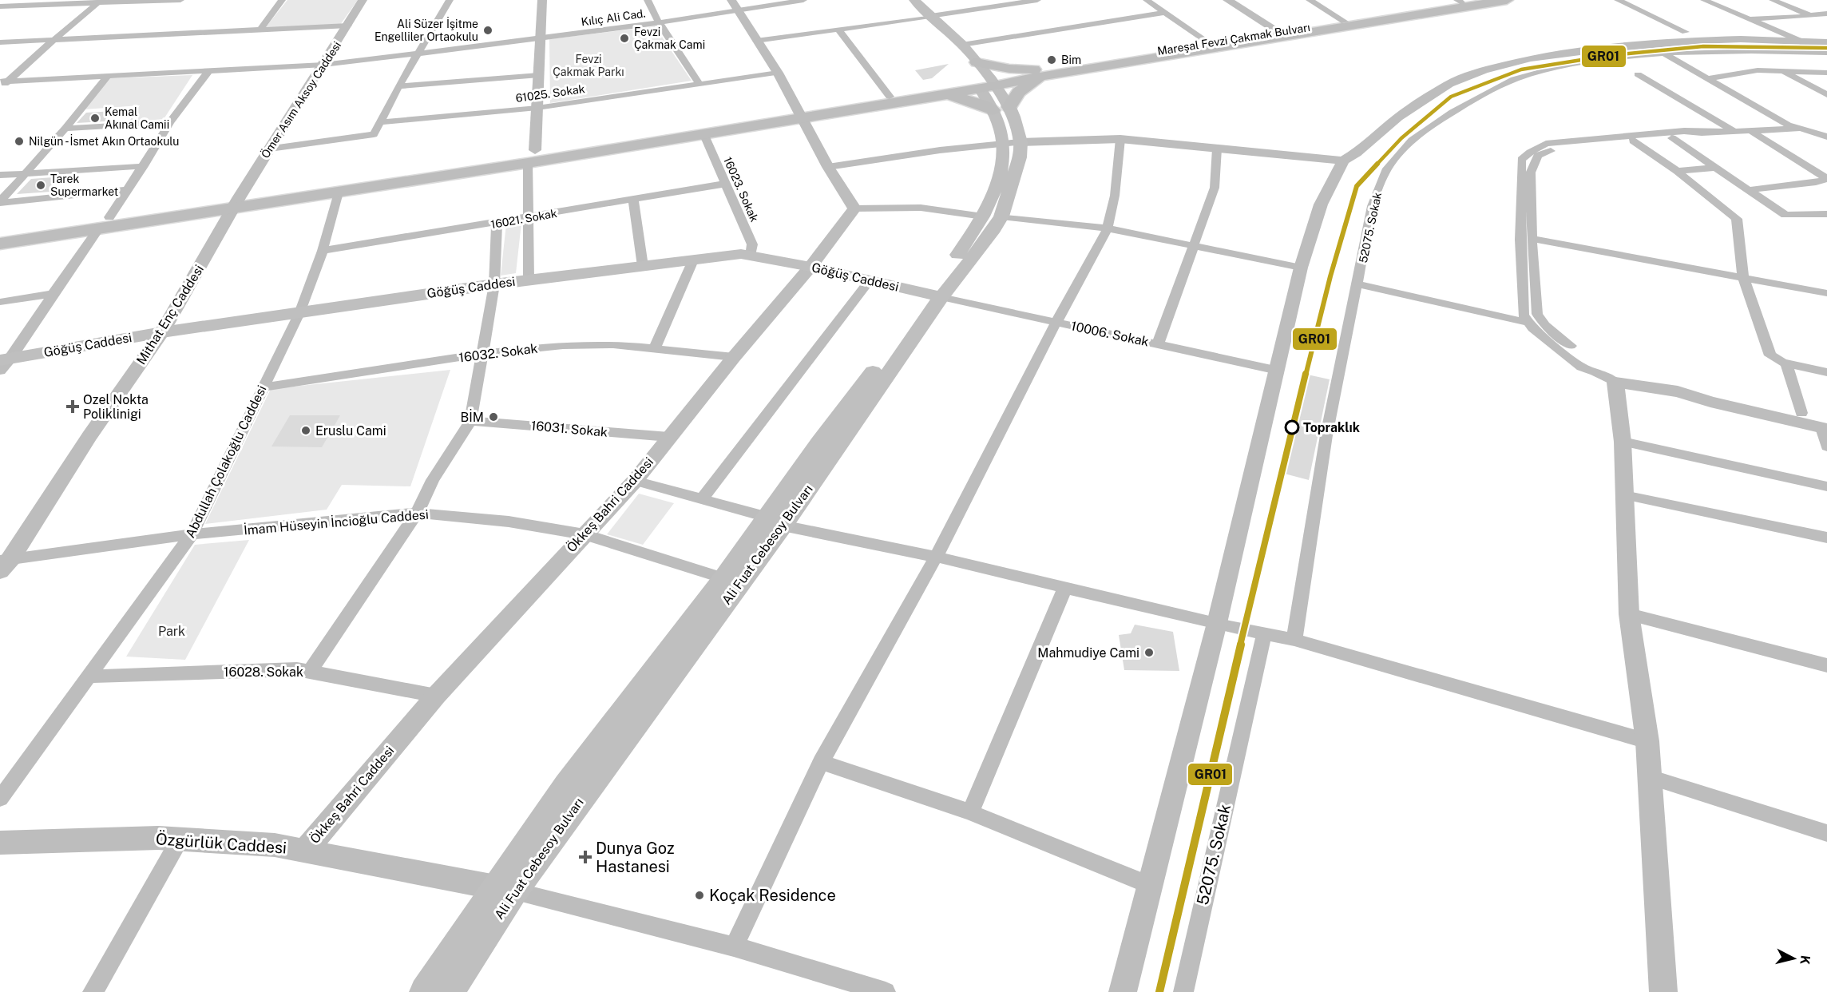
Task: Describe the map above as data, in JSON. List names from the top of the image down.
{
  "streets": {
    "main road": ["Mareşal Fevzi Çakmak Bulvarı", "Göğüş Caddesi", "Ali Fuat Cebesoy Bulvarı"],
    "street": [
      "Kılıç Ali Cad.",
      "61025. Sokak",
      "Ömer Asım Aksoy Caddesi",
      "16023. Sokak",
      "16021. Sokak",
      "52075. Sokak",
      "Mithat Enç Caddesi",
      "10006. Sokak",
      "16032. Sokak",
      "16031. Sokak",
      "Abdullah Çolakoğlu Caddesi",
      "Ökkeş Bahri Caddesi",
      "İmam Hüseyin İncioğlu Caddesi",
      "16028. Sokak",
      "Özgürlük Caddesi"
    ]
  },
  "crossings": [
    ["Kılıç Ali Cad.", "Ömer Asım Aksoy Caddesi"],
    ["Ömer Asım Aksoy Caddesi", "Mithat Enç Caddesi"],
    ["16023. Sokak", "16021. Sokak"],
    ["16023. Sokak", "Göğüş Caddesi"],
    ["16021. Sokak", "Abdullah Çolakoğlu Caddesi"],
    ["Göğüş Caddesi", "Mithat Enç Caddesi"],
    ["Göğüş Caddesi", "10006. Sokak"],
    ["Göğüş Caddesi", "Abdullah Çolakoğlu Caddesi"],
    ["Göğüş Caddesi", "Ökkeş Bahri Caddesi"],
    ["Mithat Enç Caddesi", "İmam Hüseyin İncioğlu Caddesi"],
    ["16032. Sokak", "Abdullah Çolakoğlu Caddesi"],
    ["16032. Sokak", "Ökkeş Bahri Caddesi"],
    ["16031. Sokak", "Ökkeş Bahri Caddesi"],
    ["Abdullah Çolakoğlu Caddesi", "İmam Hüseyin İncioğlu Caddesi"],
    ["Abdullah Çolakoğlu Caddesi", "16028. Sokak"],
    ["Ökkeş Bahri Caddesi", "İmam Hüseyin İncioğlu Caddesi"],
    ["Ökkeş Bahri Caddesi", "16028. Sokak"],
    ["Ökkeş Bahri Caddesi", "Özgürlük Caddesi"],
    ["Ali Fuat Cebesoy Bulvarı", "Özgürlük Caddesi"]
  ],
  "parks": ["Fevzi Çakmak Parkı", "Park"],
  "places": {
    "other": [
      "Ali Süzer İşitme Engelliler Ortaokulu",
      "Fevzi Çakmak Cami",
      "Bim",
      "Kemal Akınal Camii",
      "Nilgün - İsmet Akın Ortaokulu",
      "Tarek Supermarket",
      "BİM",
      "Topraklık",
      "Eruslu Cami",
      "Mahmudiye Cami",
      "Koçak Residence"
    ],
    "health": ["Ozel Nokta Poliklinigi", "Dunya Goz Hastanesi"]
  },
  "lines": ["transit line GR01"],
  "north": "right"
}
